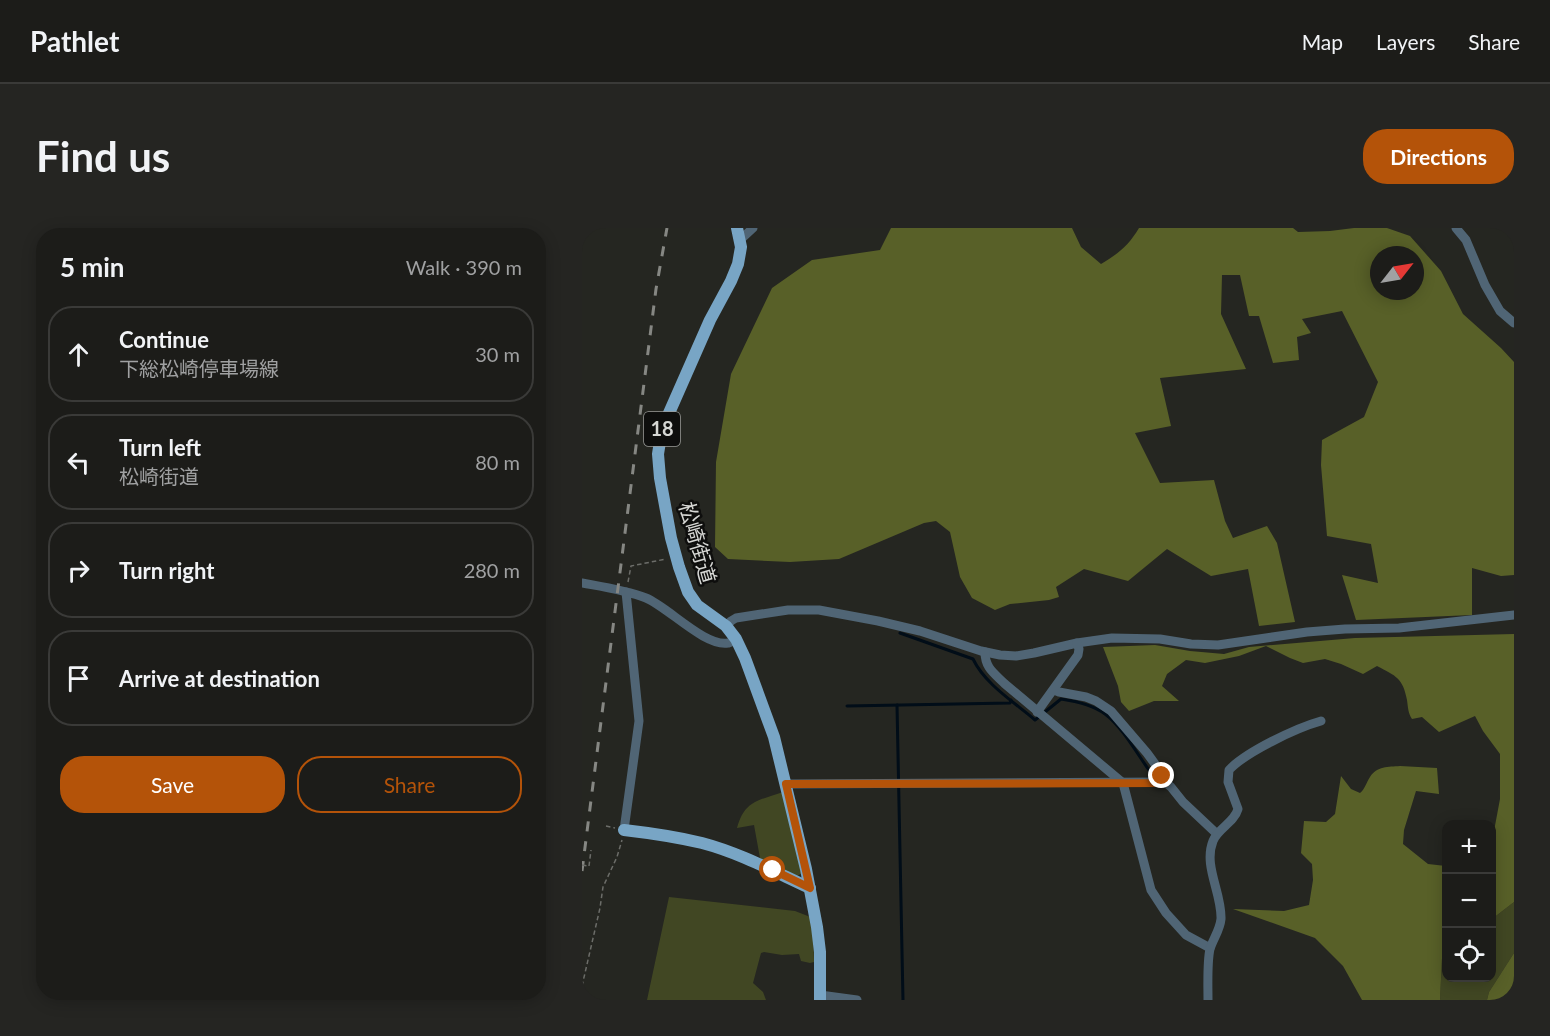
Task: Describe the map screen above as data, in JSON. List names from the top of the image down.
{
  "streets": {
    "main road": ["18", "松崎街道"]
  },
  "north": "top right",
  "page": {
    "header": "Pathlet",
    "nav": ["Map", "Layers", "Share"],
    "buttons": [
      "Directions",
      ["Save", "Share"]
    ],
    "title": "Find us",
    "heading": ["5 min", "Walk · 390 m"],
    "list": [
      ["Continue", "下総松崎停車場線", "30 m"],
      ["Turn left", "松崎街道", "80 m"],
      ["Turn right", "280 m"],
      "Arrive at destination"
    ],
    "map_buttons": ["+", "−"]
  }
}
